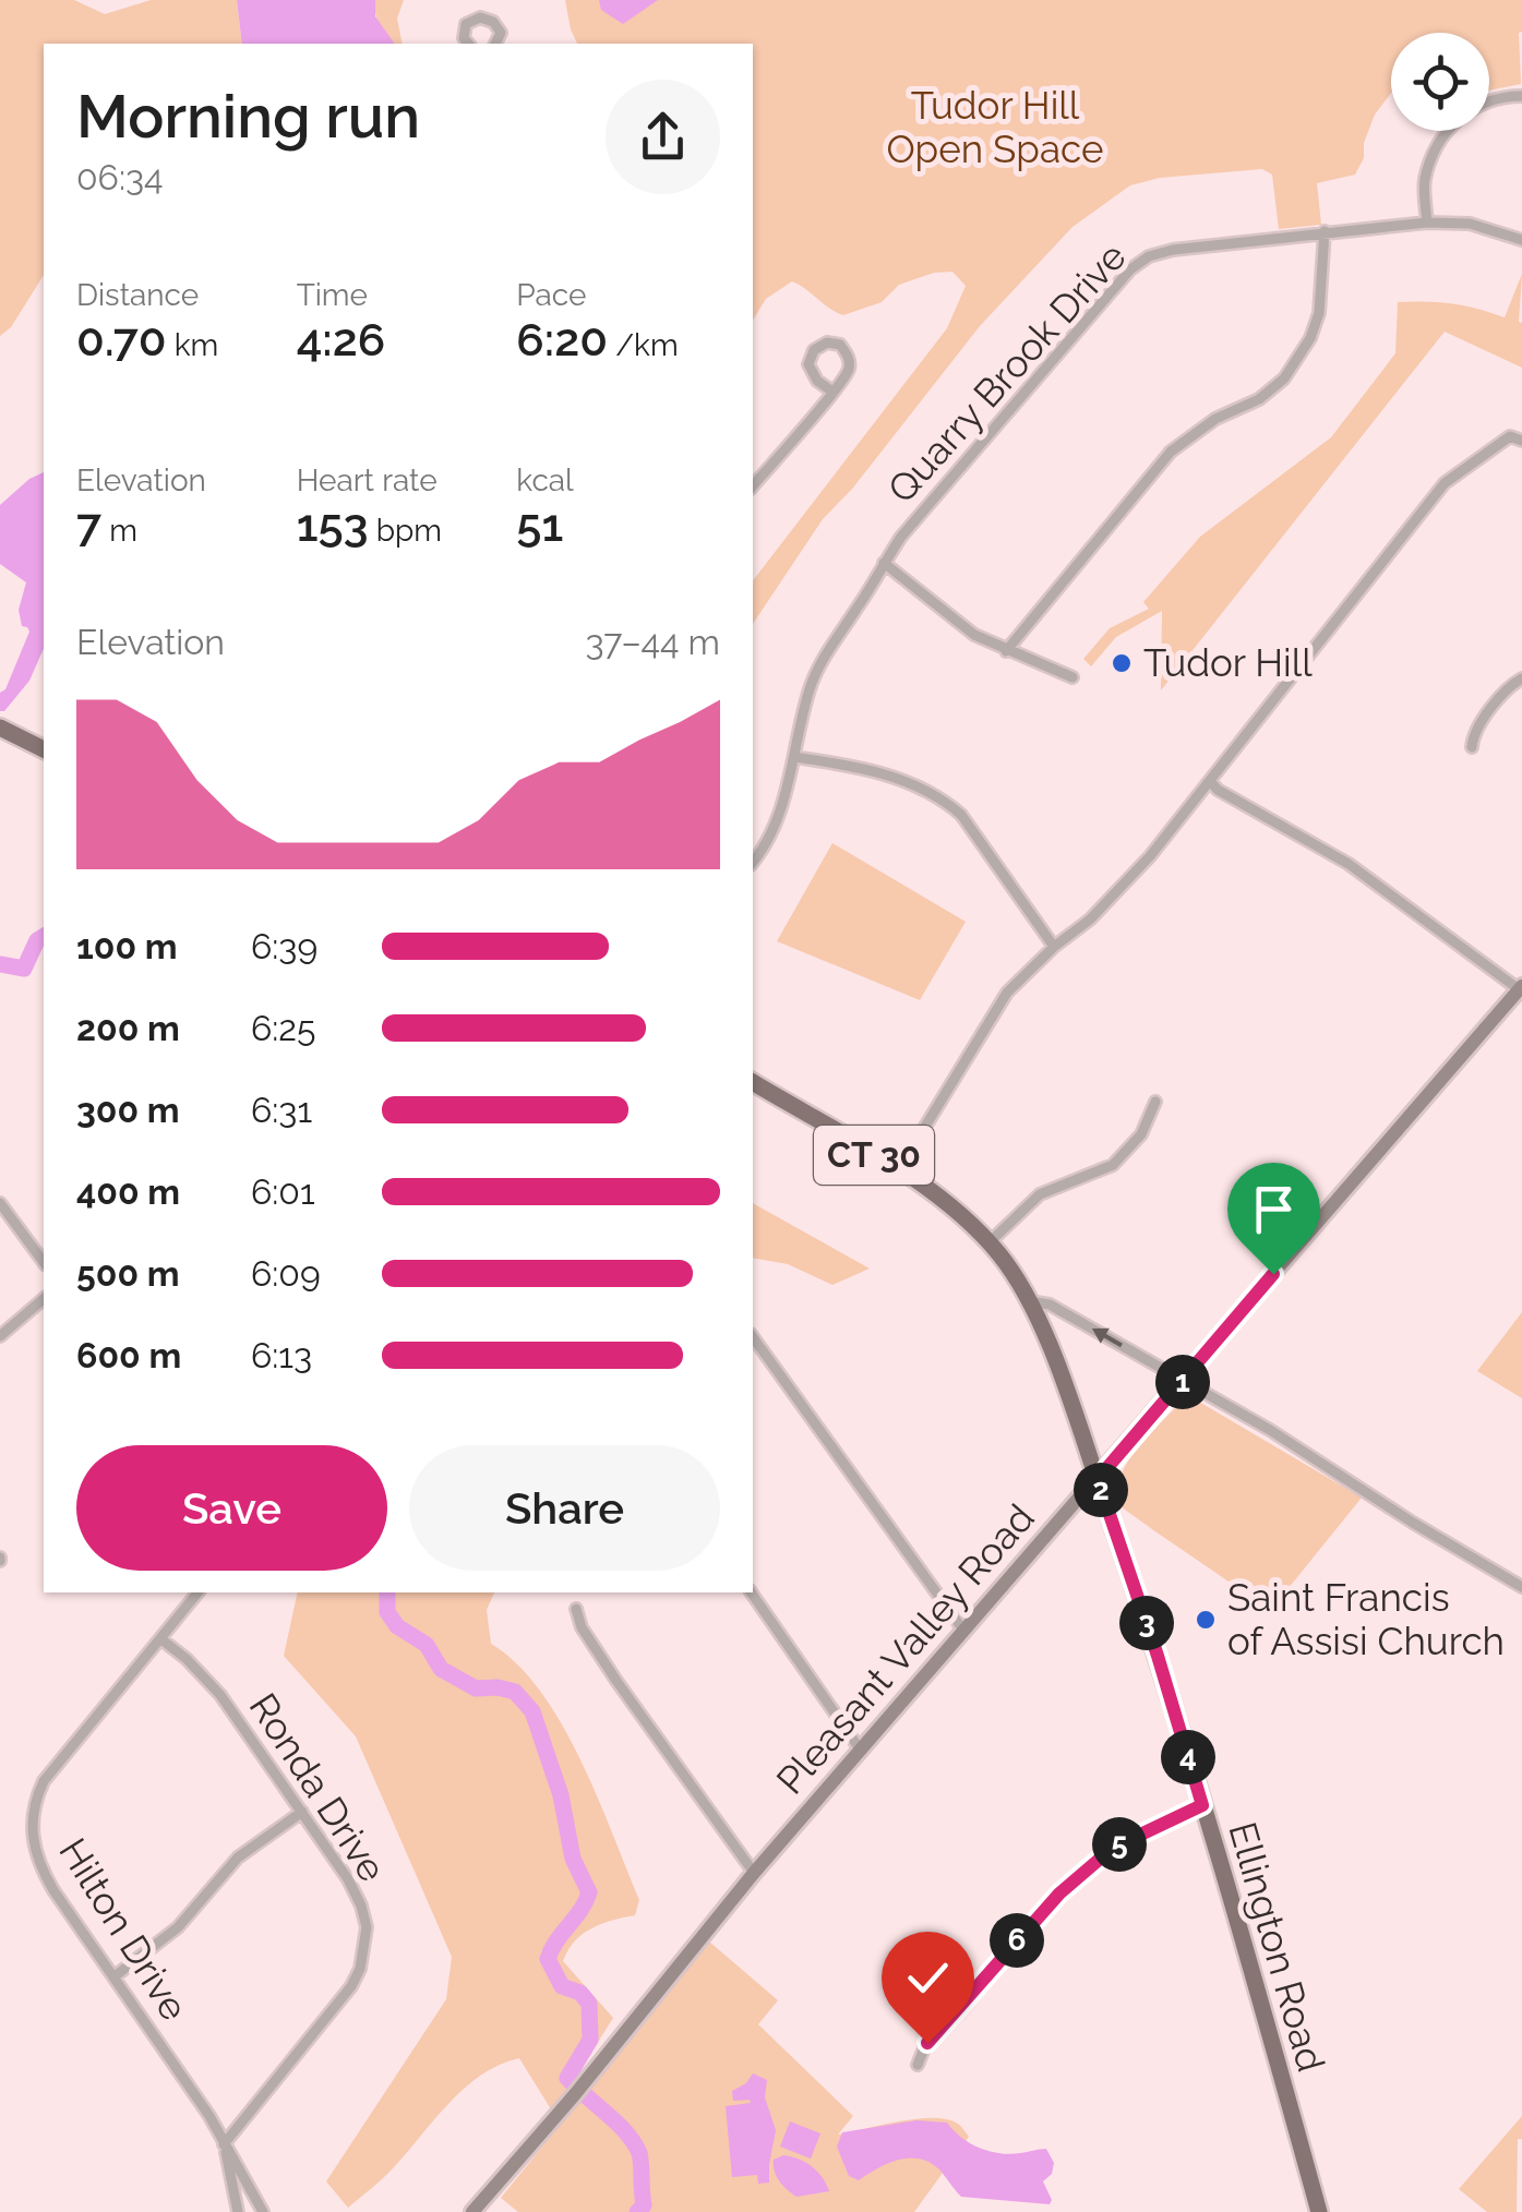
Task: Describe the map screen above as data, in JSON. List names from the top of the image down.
{
  "streets": {
    "main road": ["CT 30", "Pleasant Valley Road", "Ellington Road"],
    "street": ["Quarry Brook Drive", "Ronda Drive", "Hilton Drive"]
  },
  "crossings": [
    ["Pleasant Valley Road", "Ellington Road"],
    ["Ronda Drive", "Hilton Drive"]
  ],
  "parks": ["Tudor Hill Open Space"],
  "places": ["Tudor Hill", "Saint Francis of Assisi Church"],
  "page": {
    "heading": ["Morning run", "06:34"],
    "stats": [
      ["Distance", "0.70 km"],
      ["Time", "4:26"],
      ["Pace", "6:20 /km"],
      ["Elevation", "7 m"],
      ["Heart rate", "153 bpm"],
      ["kcal", "51"]
    ],
    "chart": ["Elevation", "37–44 m"],
    "list": [
      {
        "name": "100 m",
        "note": "6:39"
      },
      {
        "name": "200 m",
        "note": "6:25"
      },
      {
        "name": "300 m",
        "note": "6:31"
      },
      {
        "name": "400 m",
        "note": "6:01"
      },
      {
        "name": "500 m",
        "note": "6:09"
      },
      {
        "name": "600 m",
        "note": "6:13"
      }
    ],
    "pins": [
      "1",
      "2",
      "3",
      "4",
      "5",
      "6"
    ],
    "buttons": ["Save", "Share"]
  }
}
